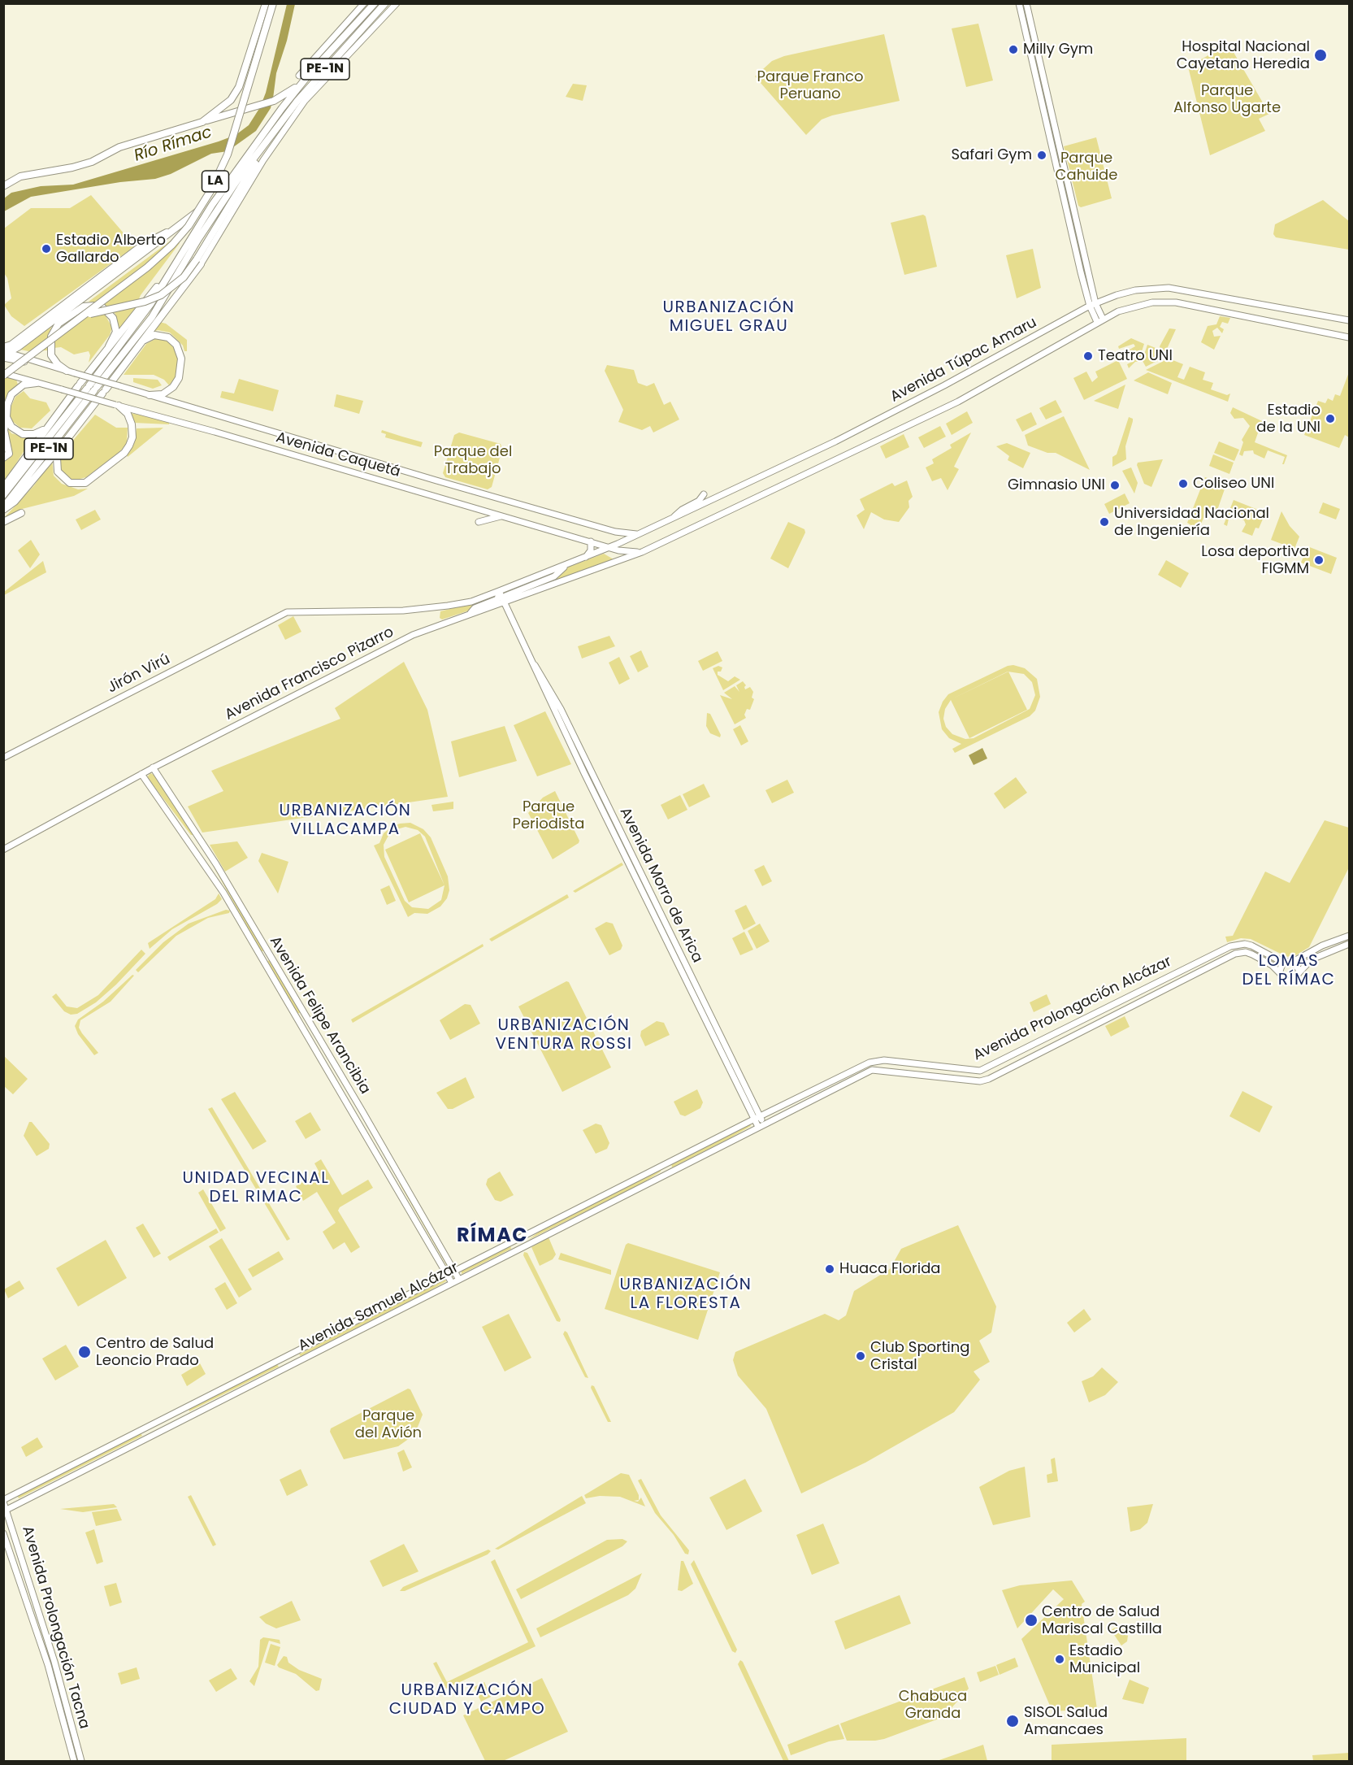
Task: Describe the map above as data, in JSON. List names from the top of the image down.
{
  "streets": {
    "highway": ["PE-1N", "LA"],
    "main road": [
      "Avenida Túpac Amaru",
      "Avenida Caquetá",
      "Jirón Virú",
      "Avenida Francisco Pizarro",
      "Avenida Morro de Arica",
      "Avenida Prolongación Alcázar",
      "Avenida Felipe Arancibia",
      "Avenida Samuel Alcázar",
      "Avenida Prolongación Tacna"
    ]
  },
  "crossings": [
    ["LA", "Avenida Caquetá"],
    ["Avenida Túpac Amaru", "Avenida Caquetá"],
    ["Avenida Caquetá", "Avenida Francisco Pizarro"],
    ["Jirón Virú", "Avenida Morro de Arica"],
    ["Avenida Francisco Pizarro", "Avenida Morro de Arica"],
    ["Avenida Francisco Pizarro", "Avenida Felipe Arancibia"],
    ["Avenida Morro de Arica", "Avenida Prolongación Alcázar"],
    ["Avenida Morro de Arica", "Avenida Samuel Alcázar"],
    ["Avenida Prolongación Alcázar", "Avenida Samuel Alcázar"],
    ["Avenida Felipe Arancibia", "Avenida Samuel Alcázar"],
    ["Avenida Samuel Alcázar", "Avenida Prolongación Tacna"]
  ],
  "districts": [
    "URBANIZACIÓN MIGUEL GRAU",
    "URBANIZACIÓN VILLACAMPA",
    "LOMAS DEL RÍMAC",
    "URBANIZACIÓN VENTURA ROSSI",
    "UNIDAD VECINAL DEL RIMAC",
    "RÍMAC",
    "URBANIZACIÓN LA FLORESTA",
    "URBANIZACIÓN CIUDAD Y CAMPO"
  ],
  "water": ["Río Rímac"],
  "parks": [
    "Parque Franco Peruano",
    "Parque Alfonso Ugarte",
    "Parque Cahuide",
    "Parque del Trabajo",
    "Parque Periodista",
    "Parque del Avión",
    "Chabuca Granda"
  ],
  "places": [
    "Milly Gym",
    "Hospital Nacional Cayetano Heredia",
    "Safari Gym",
    "Estadio Alberto Gallardo",
    "Teatro UNI",
    "Estadio de la UNI",
    "Coliseo UNI",
    "Gimnasio UNI",
    "Universidad Nacional de Ingeniería",
    "Losa deportiva FIGMM",
    "Huaca Florida",
    "Centro de Salud Leoncio Prado",
    "Club Sporting Cristal",
    "Centro de Salud Mariscal Castilla",
    "Estadio Municipal",
    "SISOL Salud Amancaes"
  ]
}
